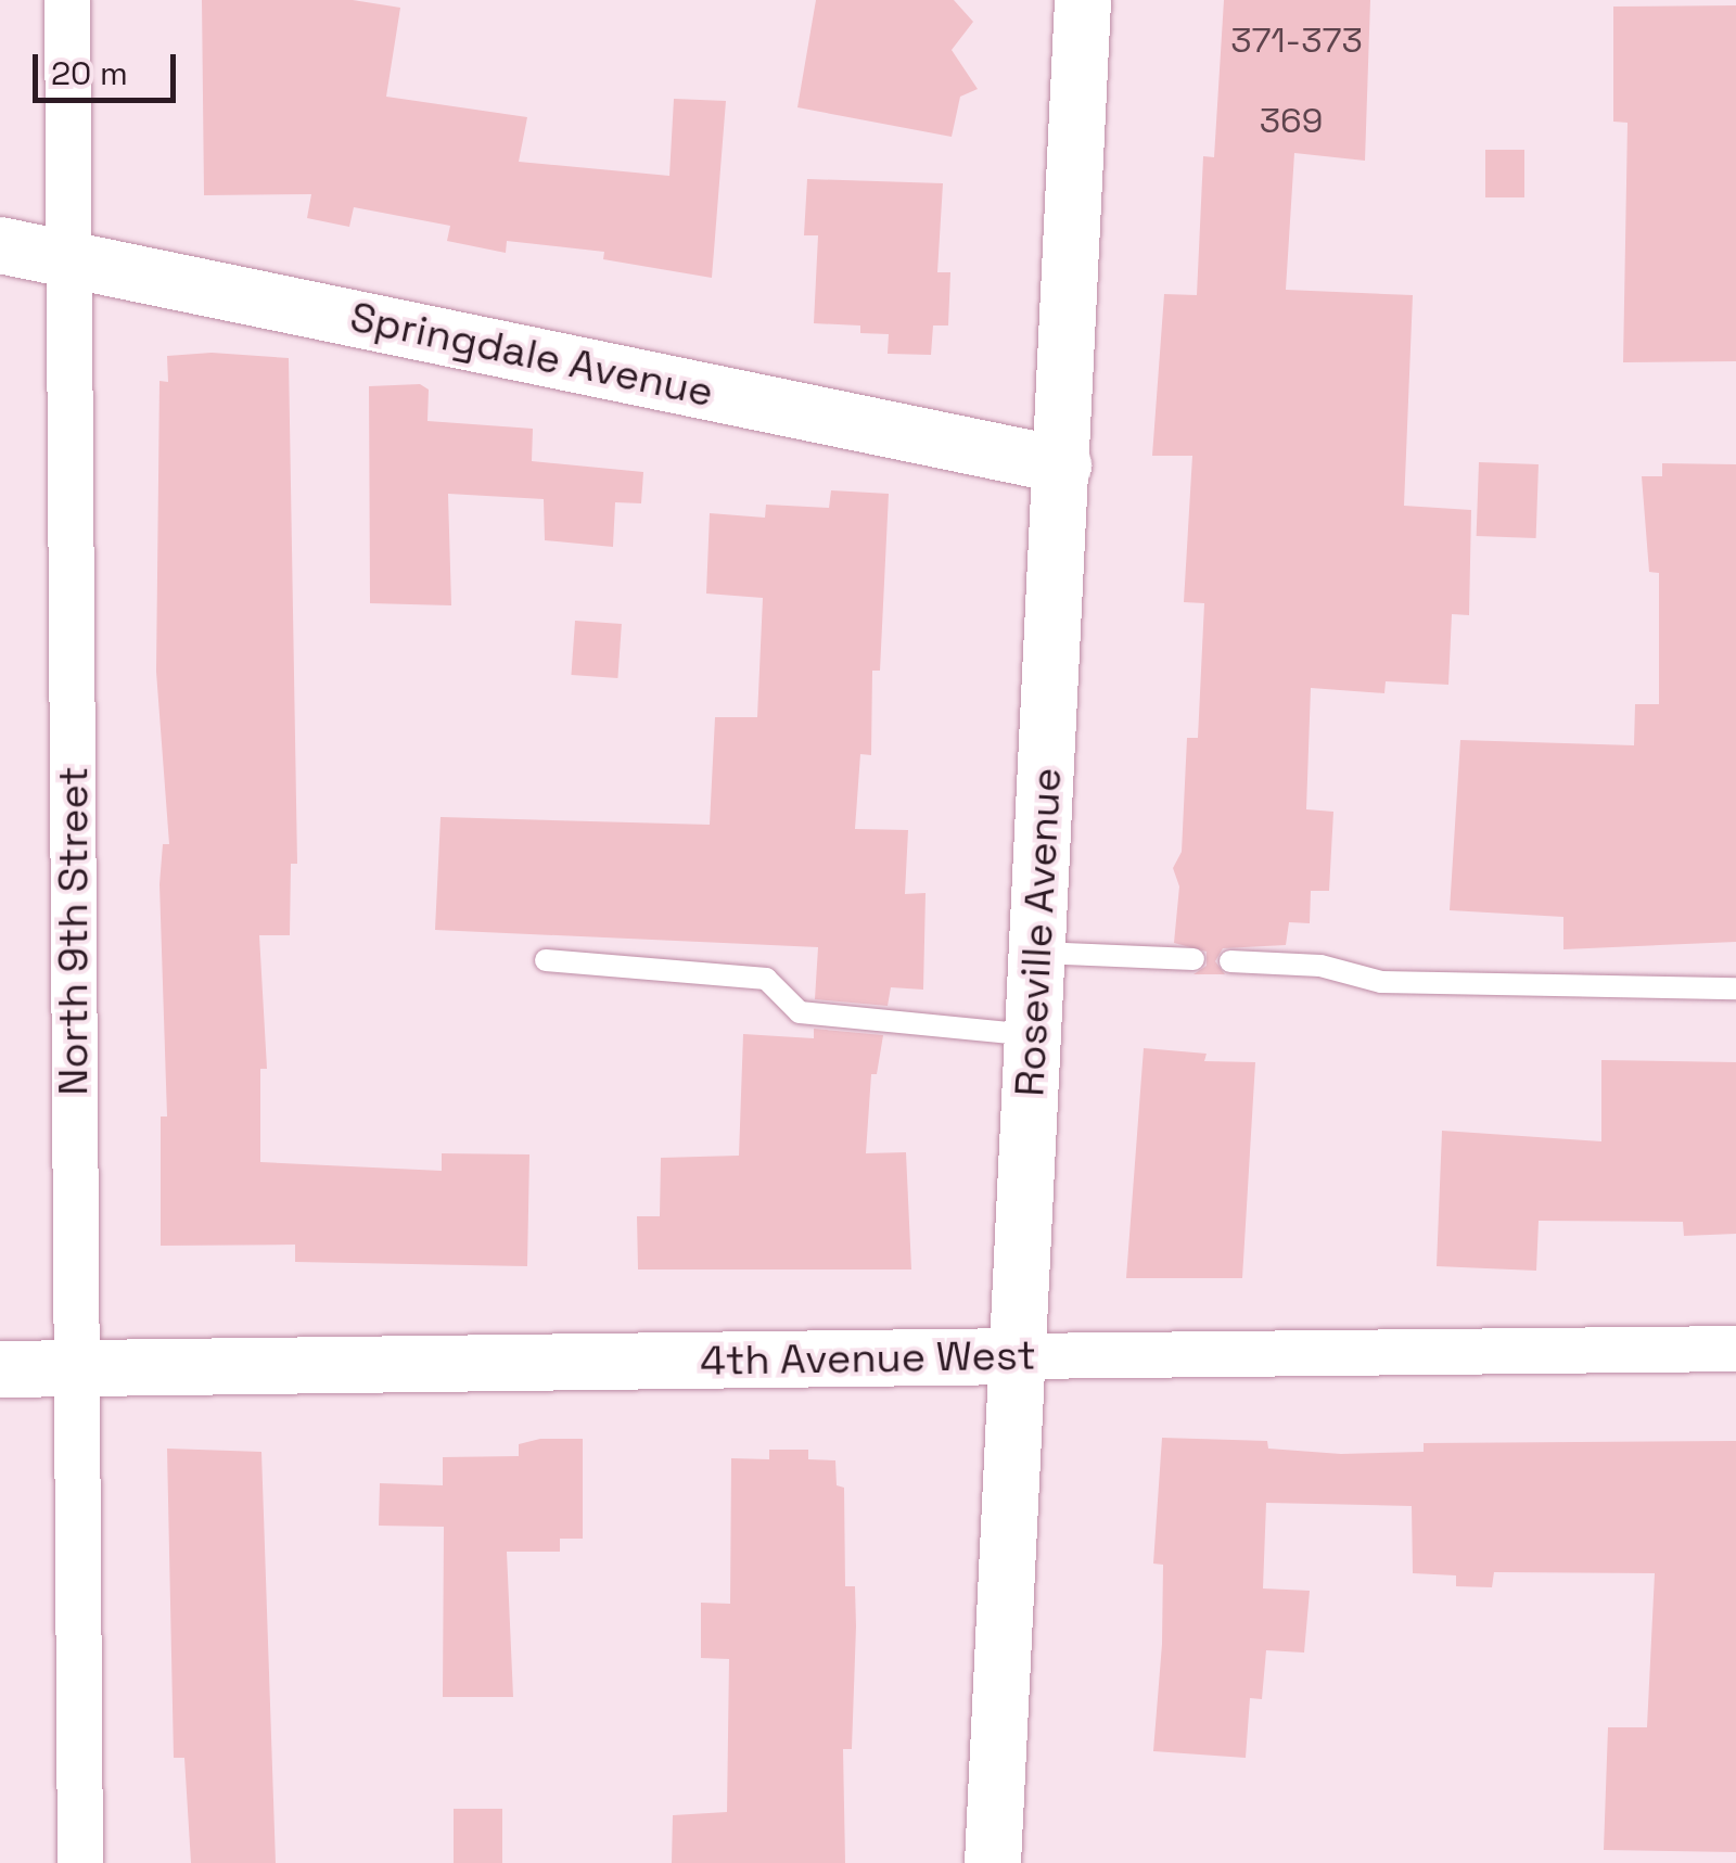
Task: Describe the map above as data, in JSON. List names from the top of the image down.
{
  "streets": {
    "street": [
      "Springdale Avenue",
      "North 9th Street",
      "Roseville Avenue",
      "4th Avenue West"
    ]
  },
  "crossings": [
    ["Springdale Avenue", "North 9th Street"],
    ["Springdale Avenue", "Roseville Avenue"],
    ["North 9th Street", "4th Avenue West"],
    ["Roseville Avenue", "4th Avenue West"]
  ],
  "house_numbers": ["371-373", "369"],
  "scale_bar": "20 m"
}
